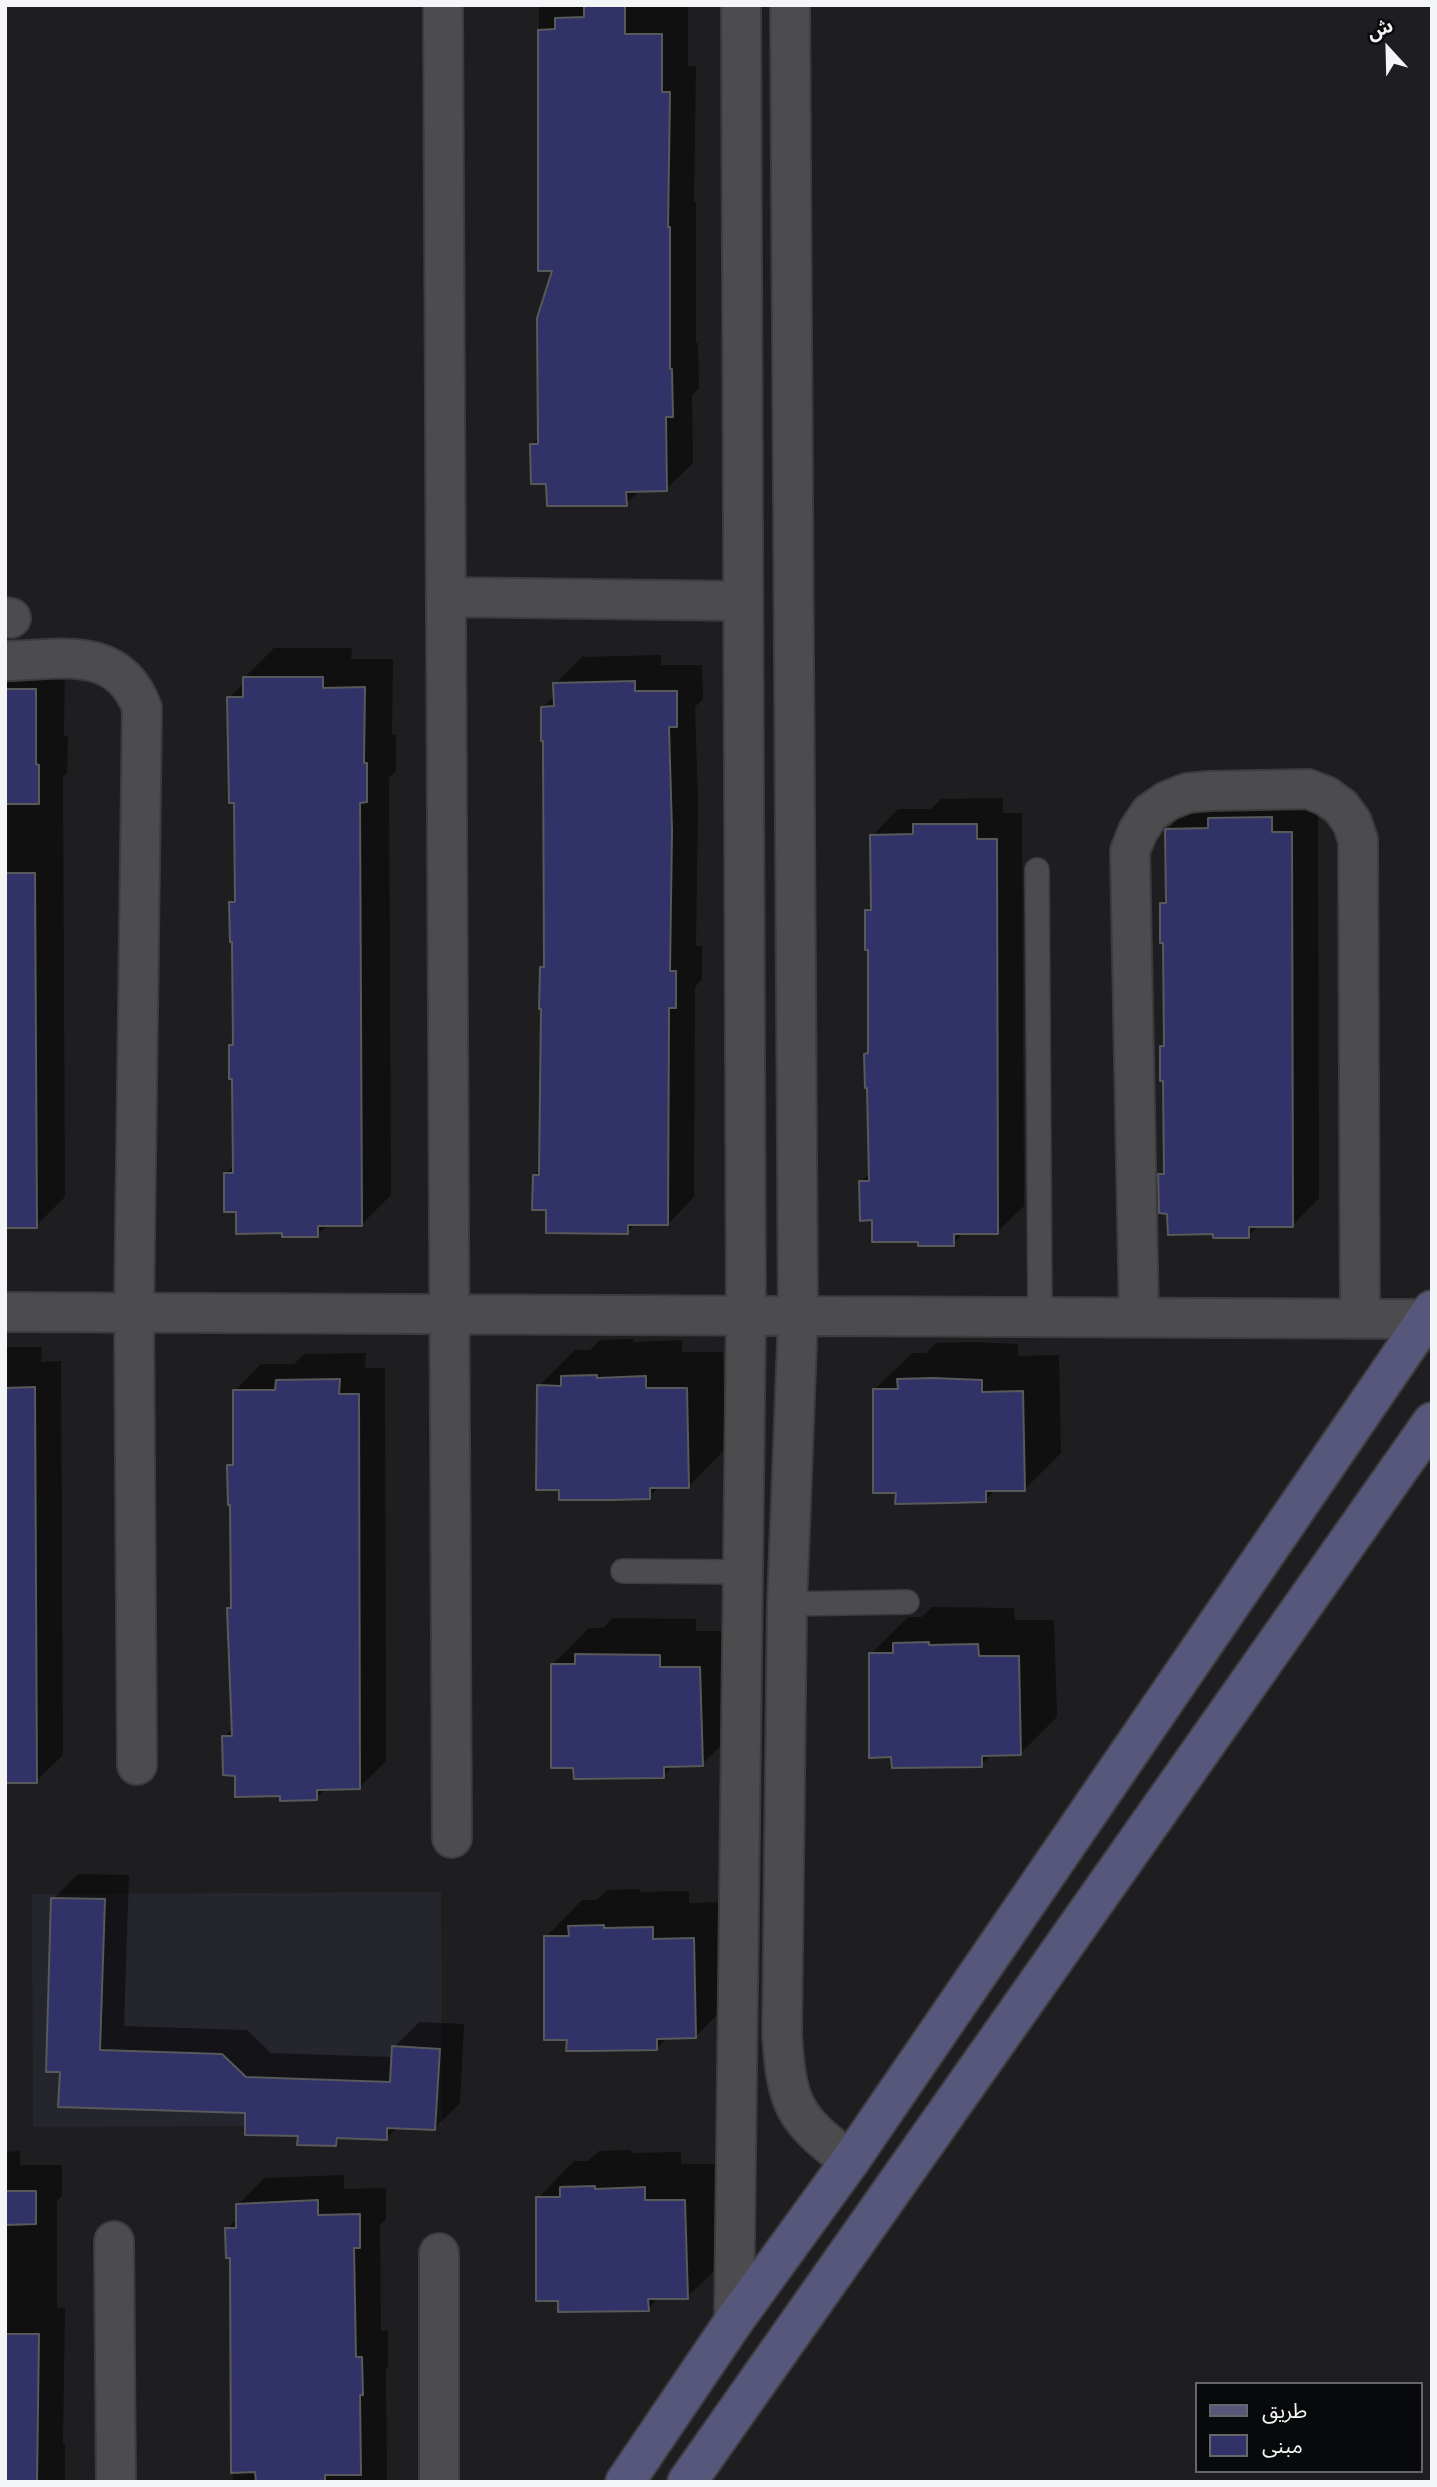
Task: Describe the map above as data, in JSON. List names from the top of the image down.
{
  "legend": ["طريق", "مبنى"],
  "north": "top"
}
